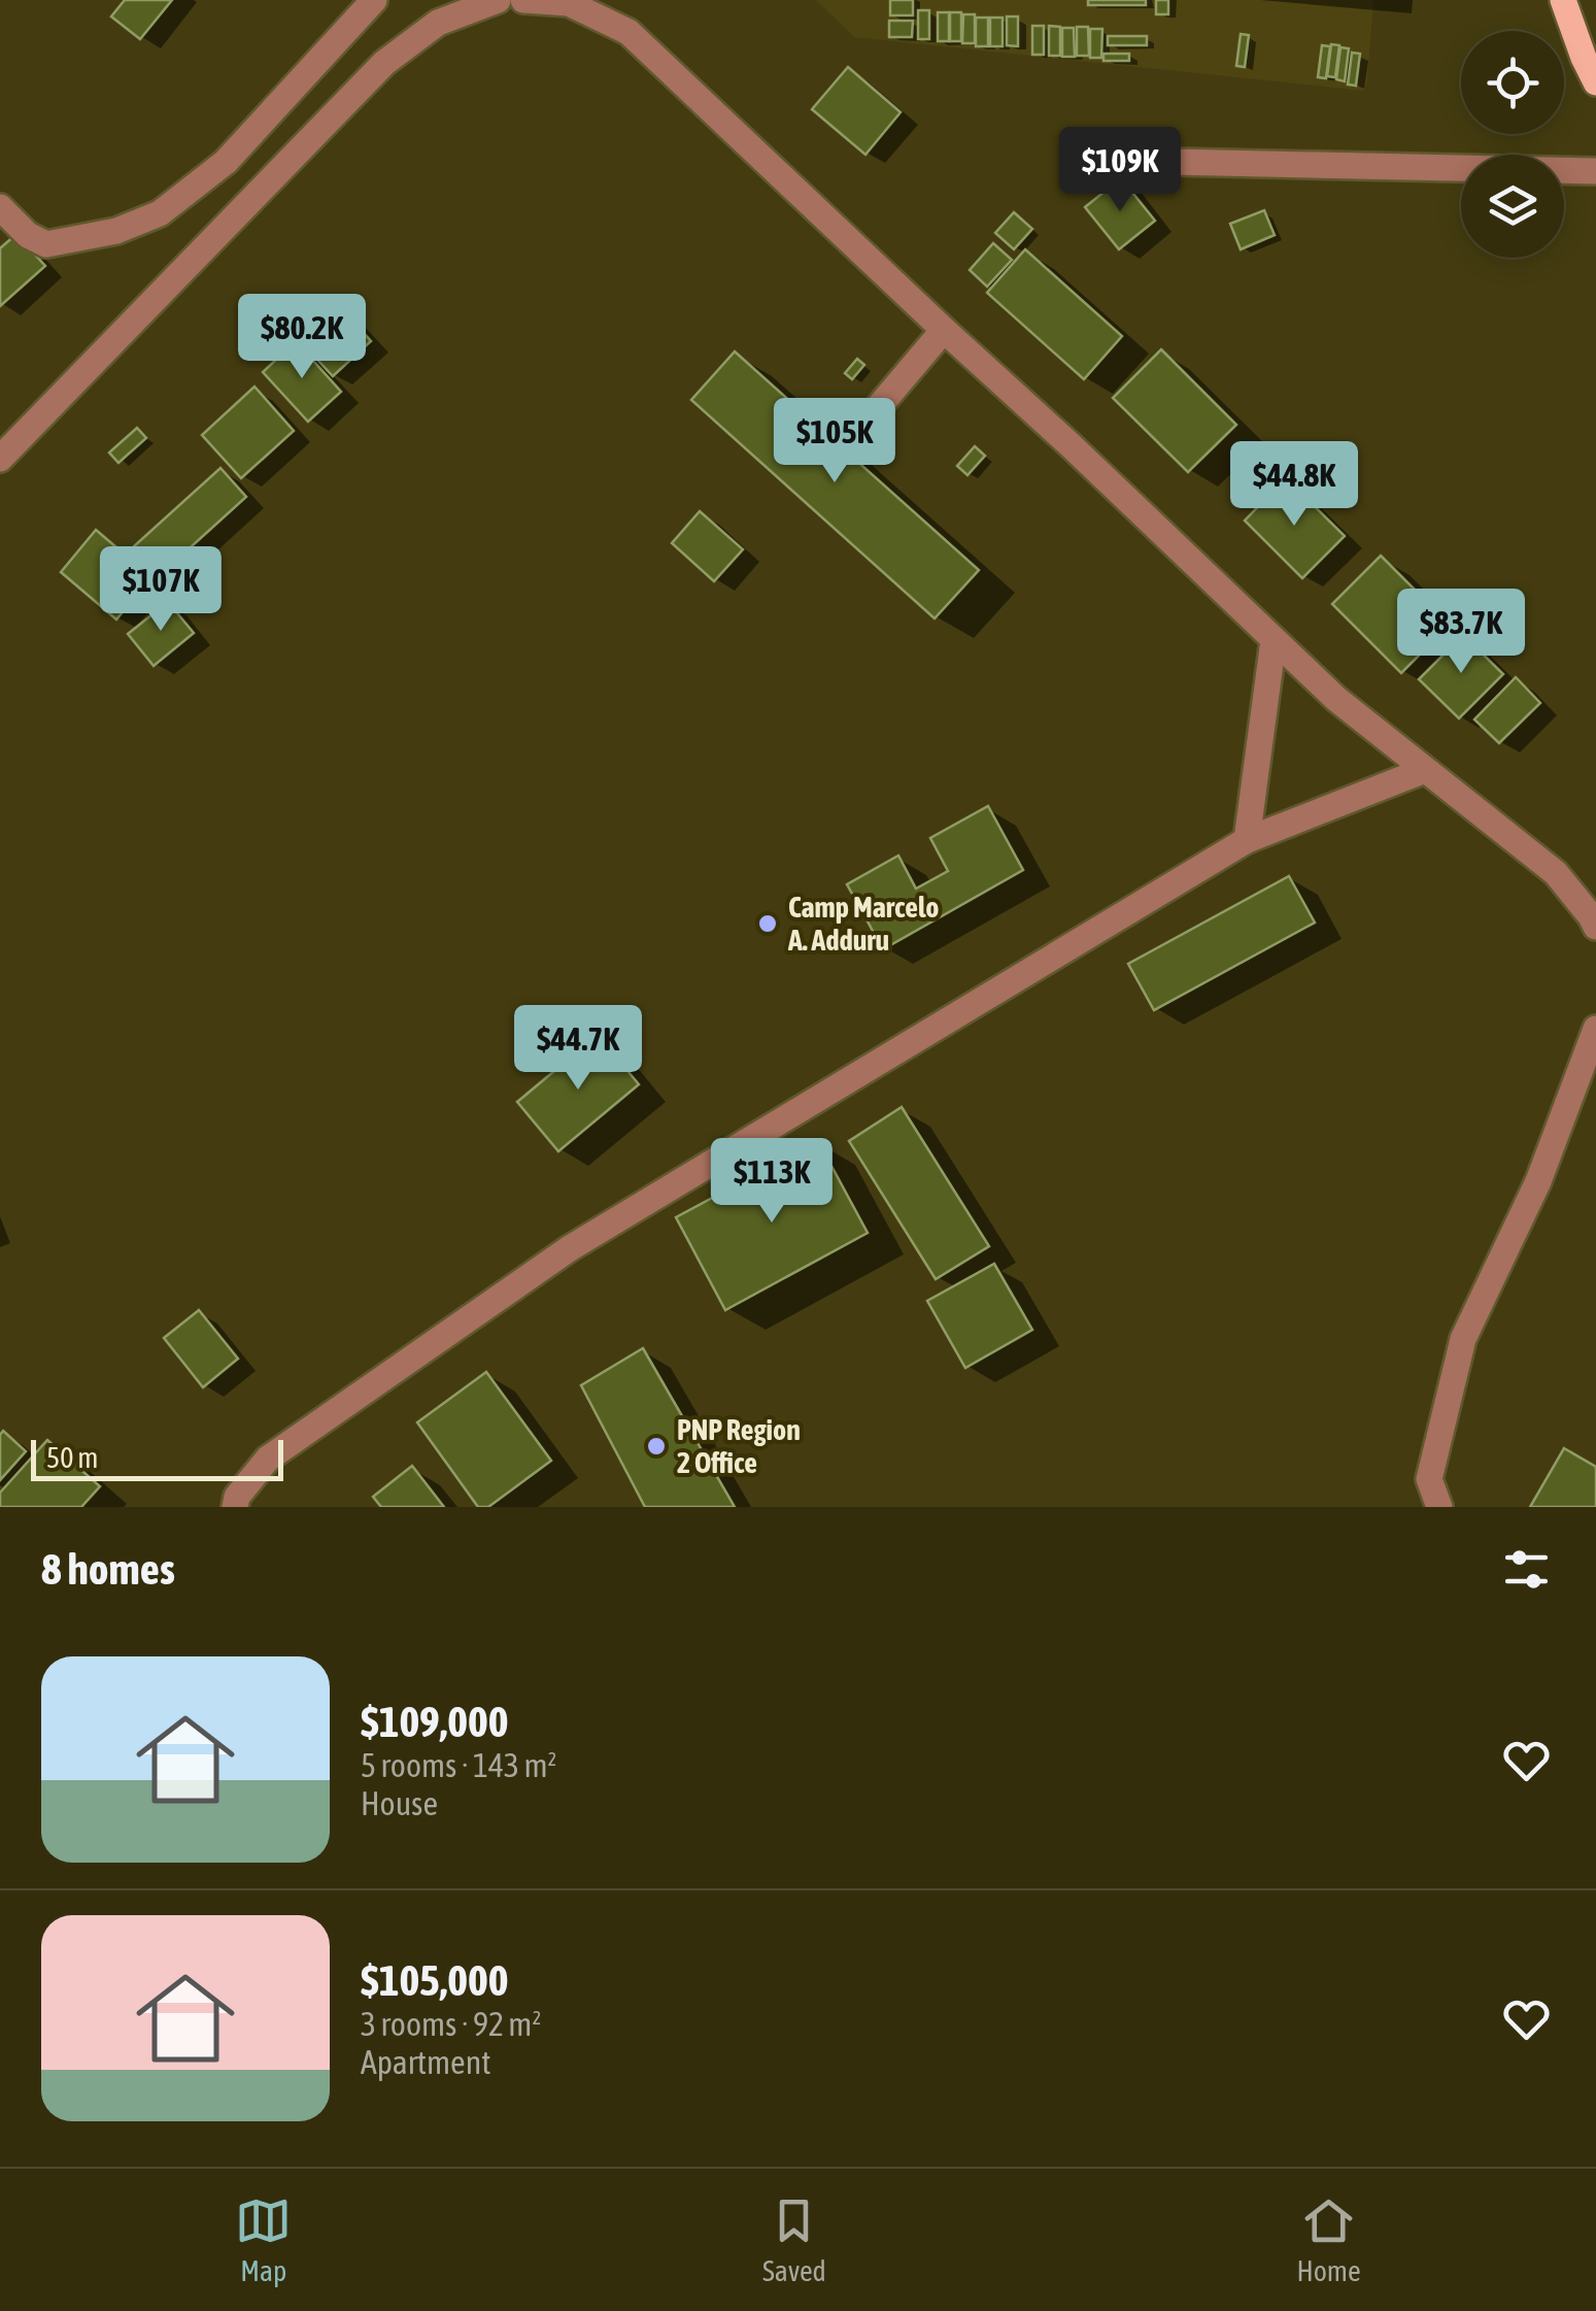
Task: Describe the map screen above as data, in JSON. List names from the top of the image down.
{
  "places": ["Camp Marcelo A. Adduru", "PNP Region 2 Office"],
  "scale_bar": "50 m",
  "page": {
    "price": [
      "$109K",
      "$80.2K",
      "$105K",
      "$44.8K",
      "$107K",
      "$83.7K",
      "$44.7K",
      "$113K"
    ],
    "scale": "50 m",
    "heading": "8 homes",
    "list": [
      {
        "name": "$109,000",
        "note": "5 rooms · 143 m² · House"
      },
      {
        "name": "$105,000",
        "note": "3 rooms · 92 m² · Apartment"
      }
    ],
    "tabs": ["Map", "Saved", "Home"]
  }
}
